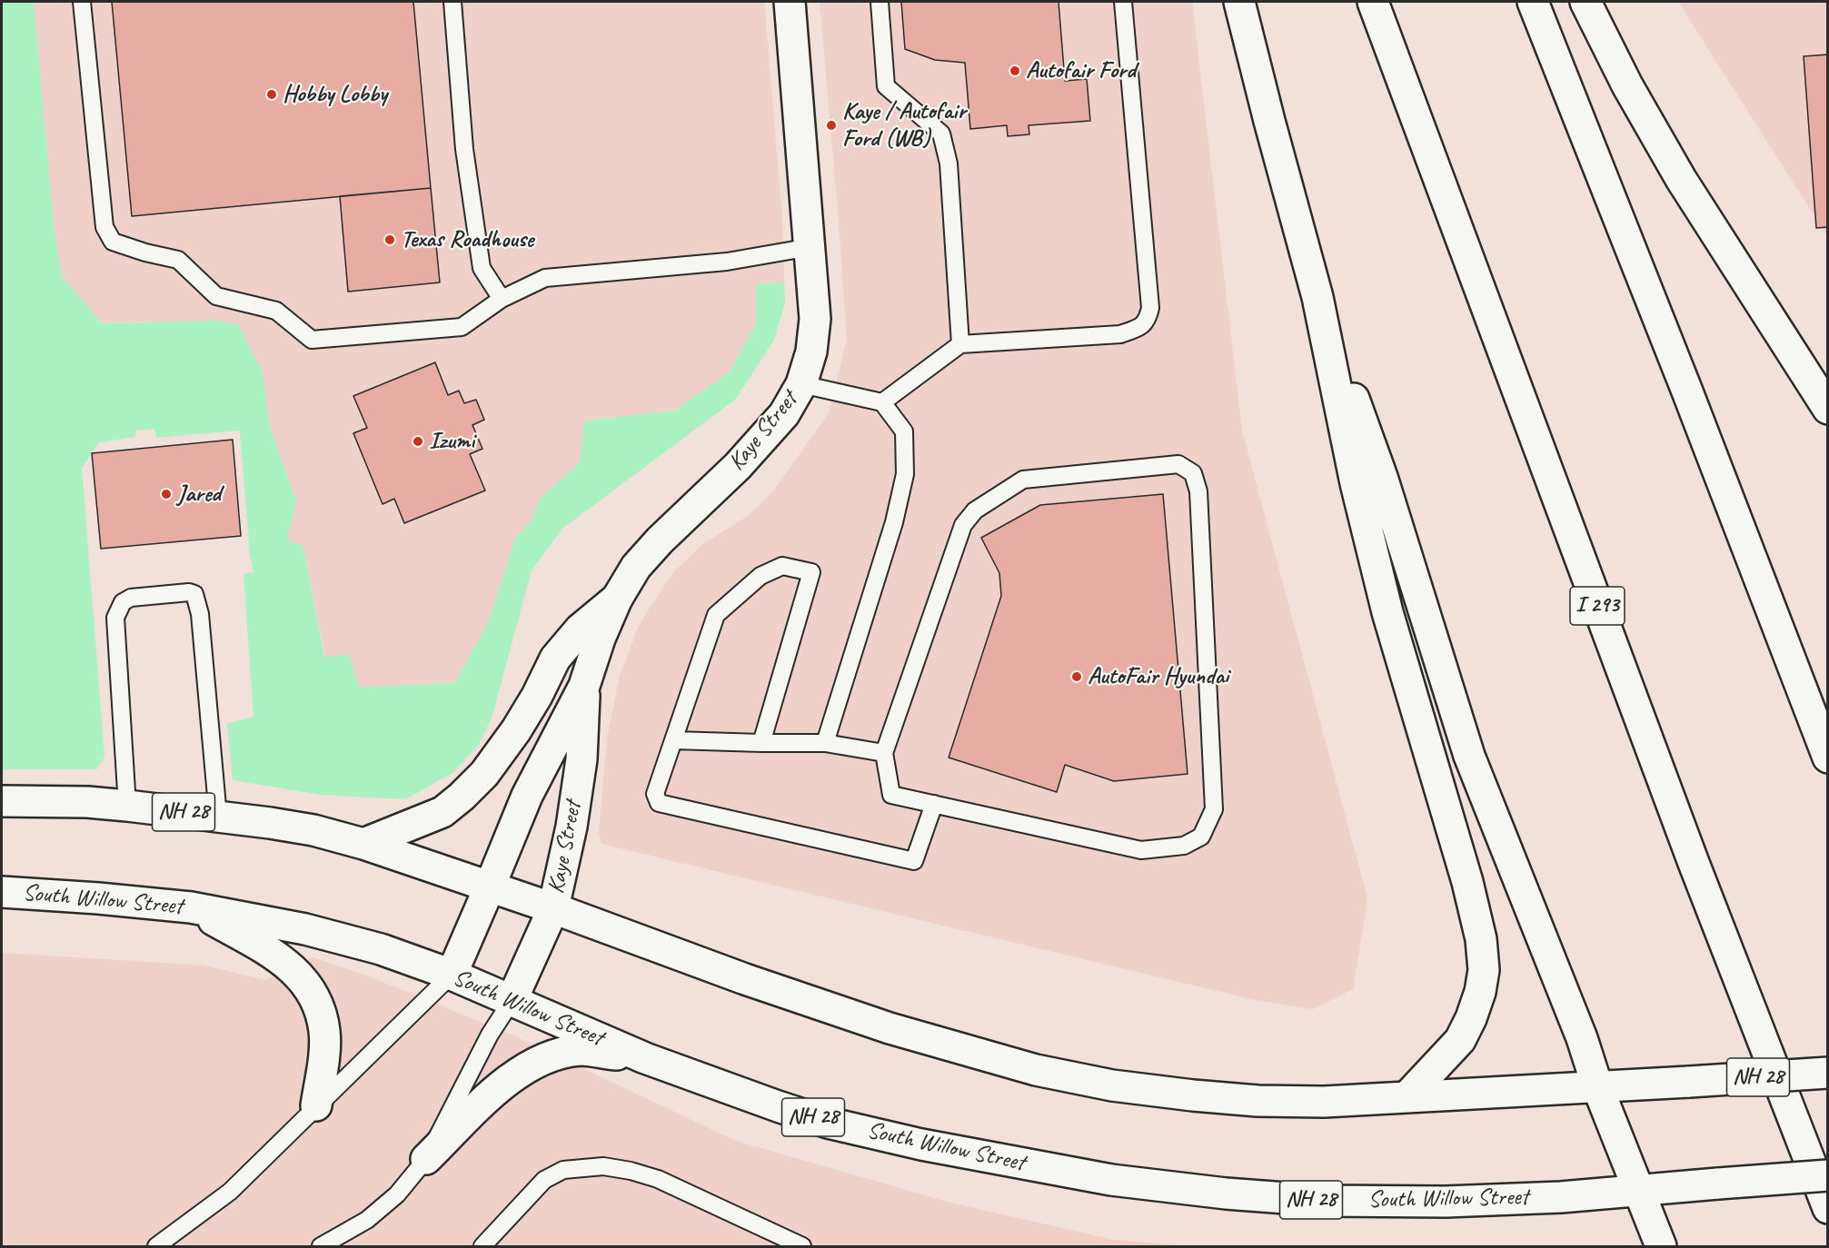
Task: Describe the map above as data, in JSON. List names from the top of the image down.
{
  "streets": {
    "main road": [
      "Kaye Street",
      "I 293",
      "NH 28",
      "South Willow Street"
    ]
  },
  "crossings": [
    ["Kaye Street", "NH 28"],
    ["Kaye Street", "South Willow Street"]
  ],
  "places": [
    "Autofair Ford",
    "Hobby Lobby",
    "Kaye / Autofair Ford (WB)",
    "Texas Roadhouse",
    "Izumi",
    "Jared",
    "AutoFair Hyundai"
  ]
}
